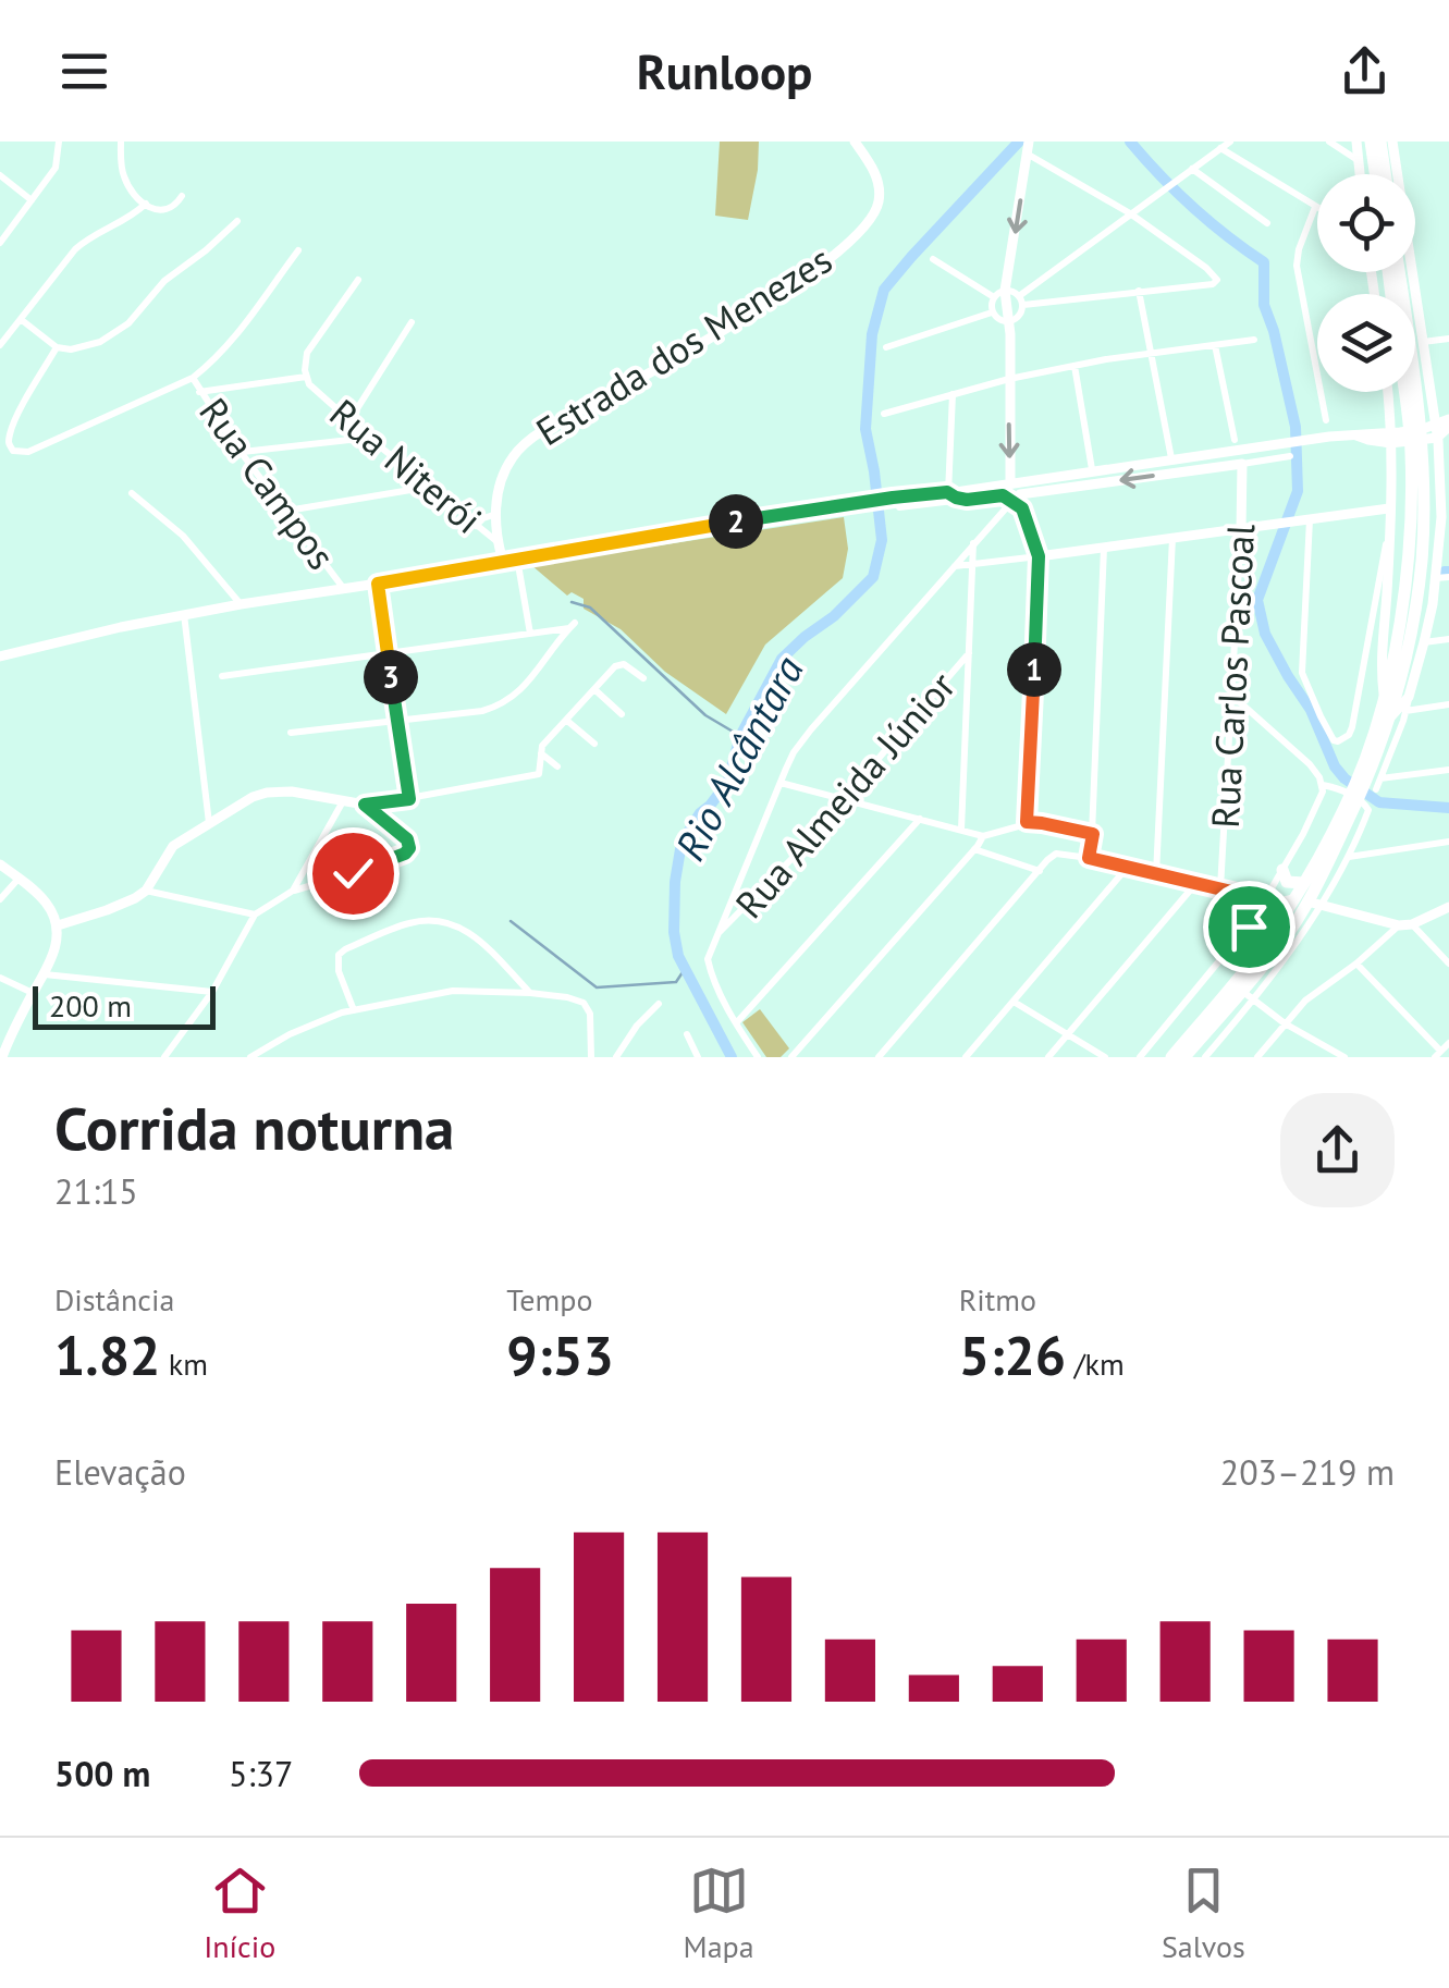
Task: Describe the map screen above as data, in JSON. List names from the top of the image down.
{
  "streets": {
    "main road": ["Estrada dos Menezes", "Rua Carlos Pascoal"],
    "street": ["Rua Niterói", "Rua Campos", "Rua Almeida Júnior"]
  },
  "crossings": [
    ["Estrada dos Menezes", "Rua Niterói"]
  ],
  "water": ["Rio Alcântara"],
  "scale_bar": "200 m",
  "page": {
    "header": "Runloop",
    "pins": ["2", "1", "3"],
    "scale": "200 m",
    "heading": ["Corrida noturna", "21:15"],
    "stats": [
      ["Distância", "1.82 km"],
      ["Tempo", "9:53"],
      ["Ritmo", "5:26 /km"]
    ],
    "chart": ["Elevação", "203–219 m"],
    "list": [
      {
        "name": "500 m",
        "note": "5:37"
      }
    ],
    "tabs": ["Início", "Mapa", "Salvos"]
  }
}
